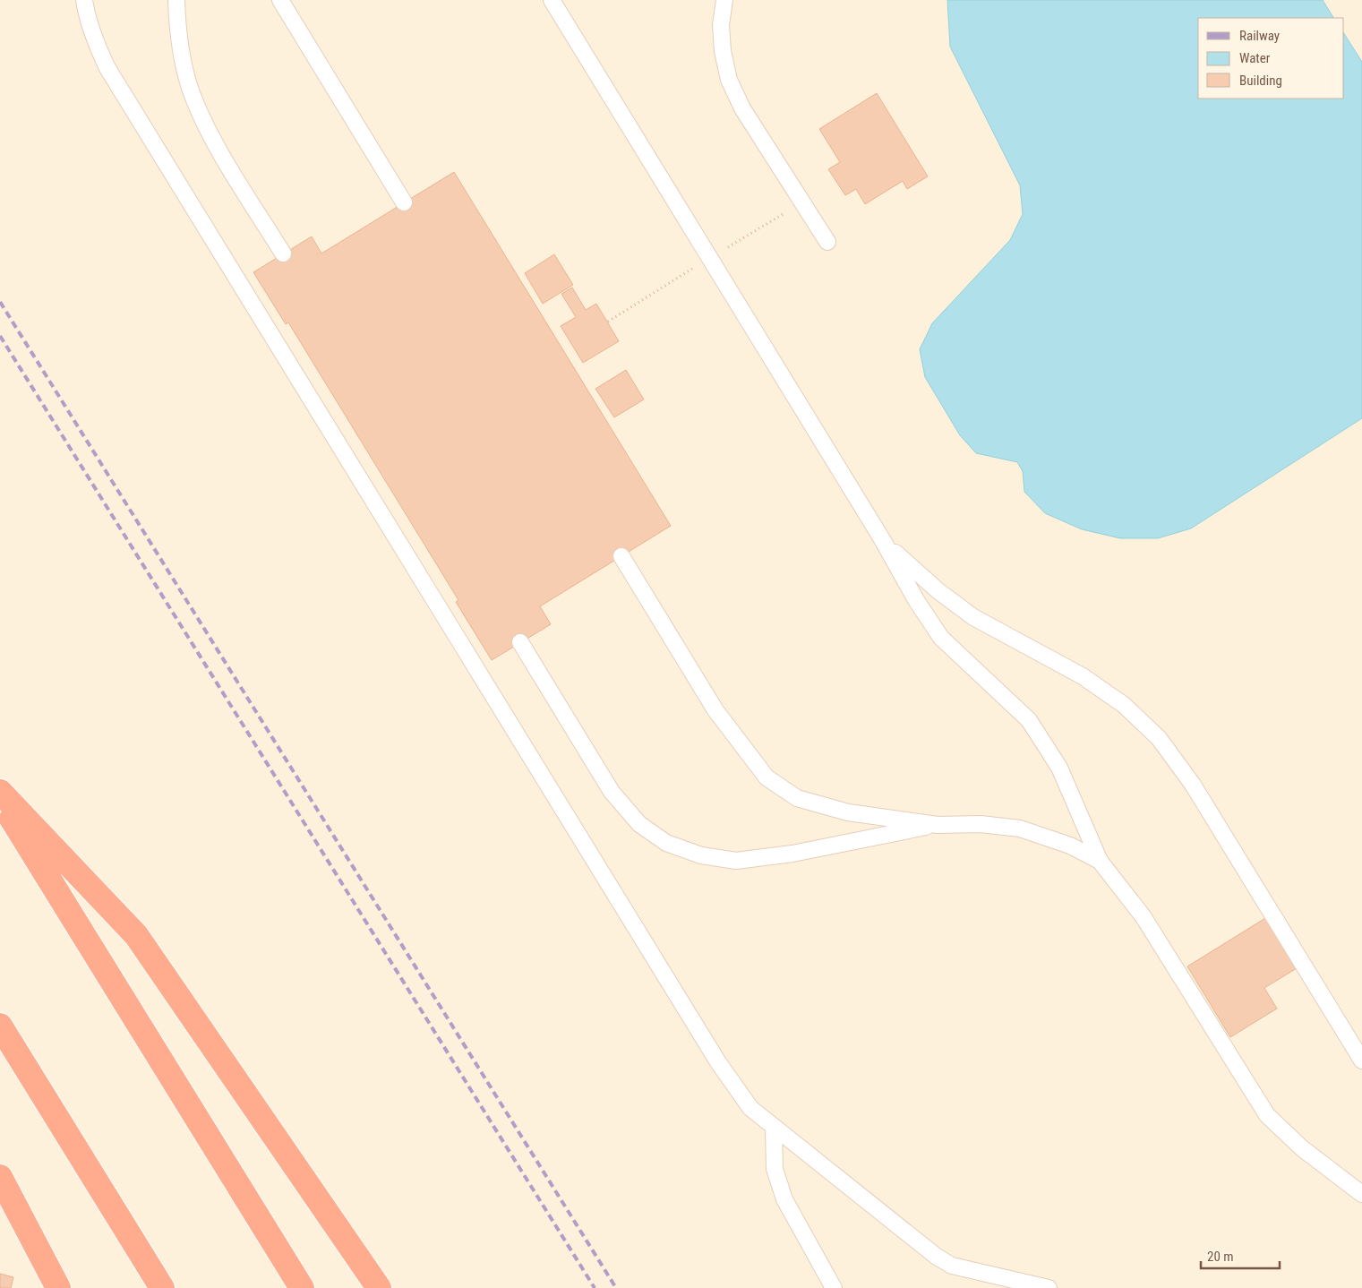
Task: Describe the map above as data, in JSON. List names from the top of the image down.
{
  "legend": ["Railway", "Water", "Building"],
  "scale_bar": "20 m"
}
